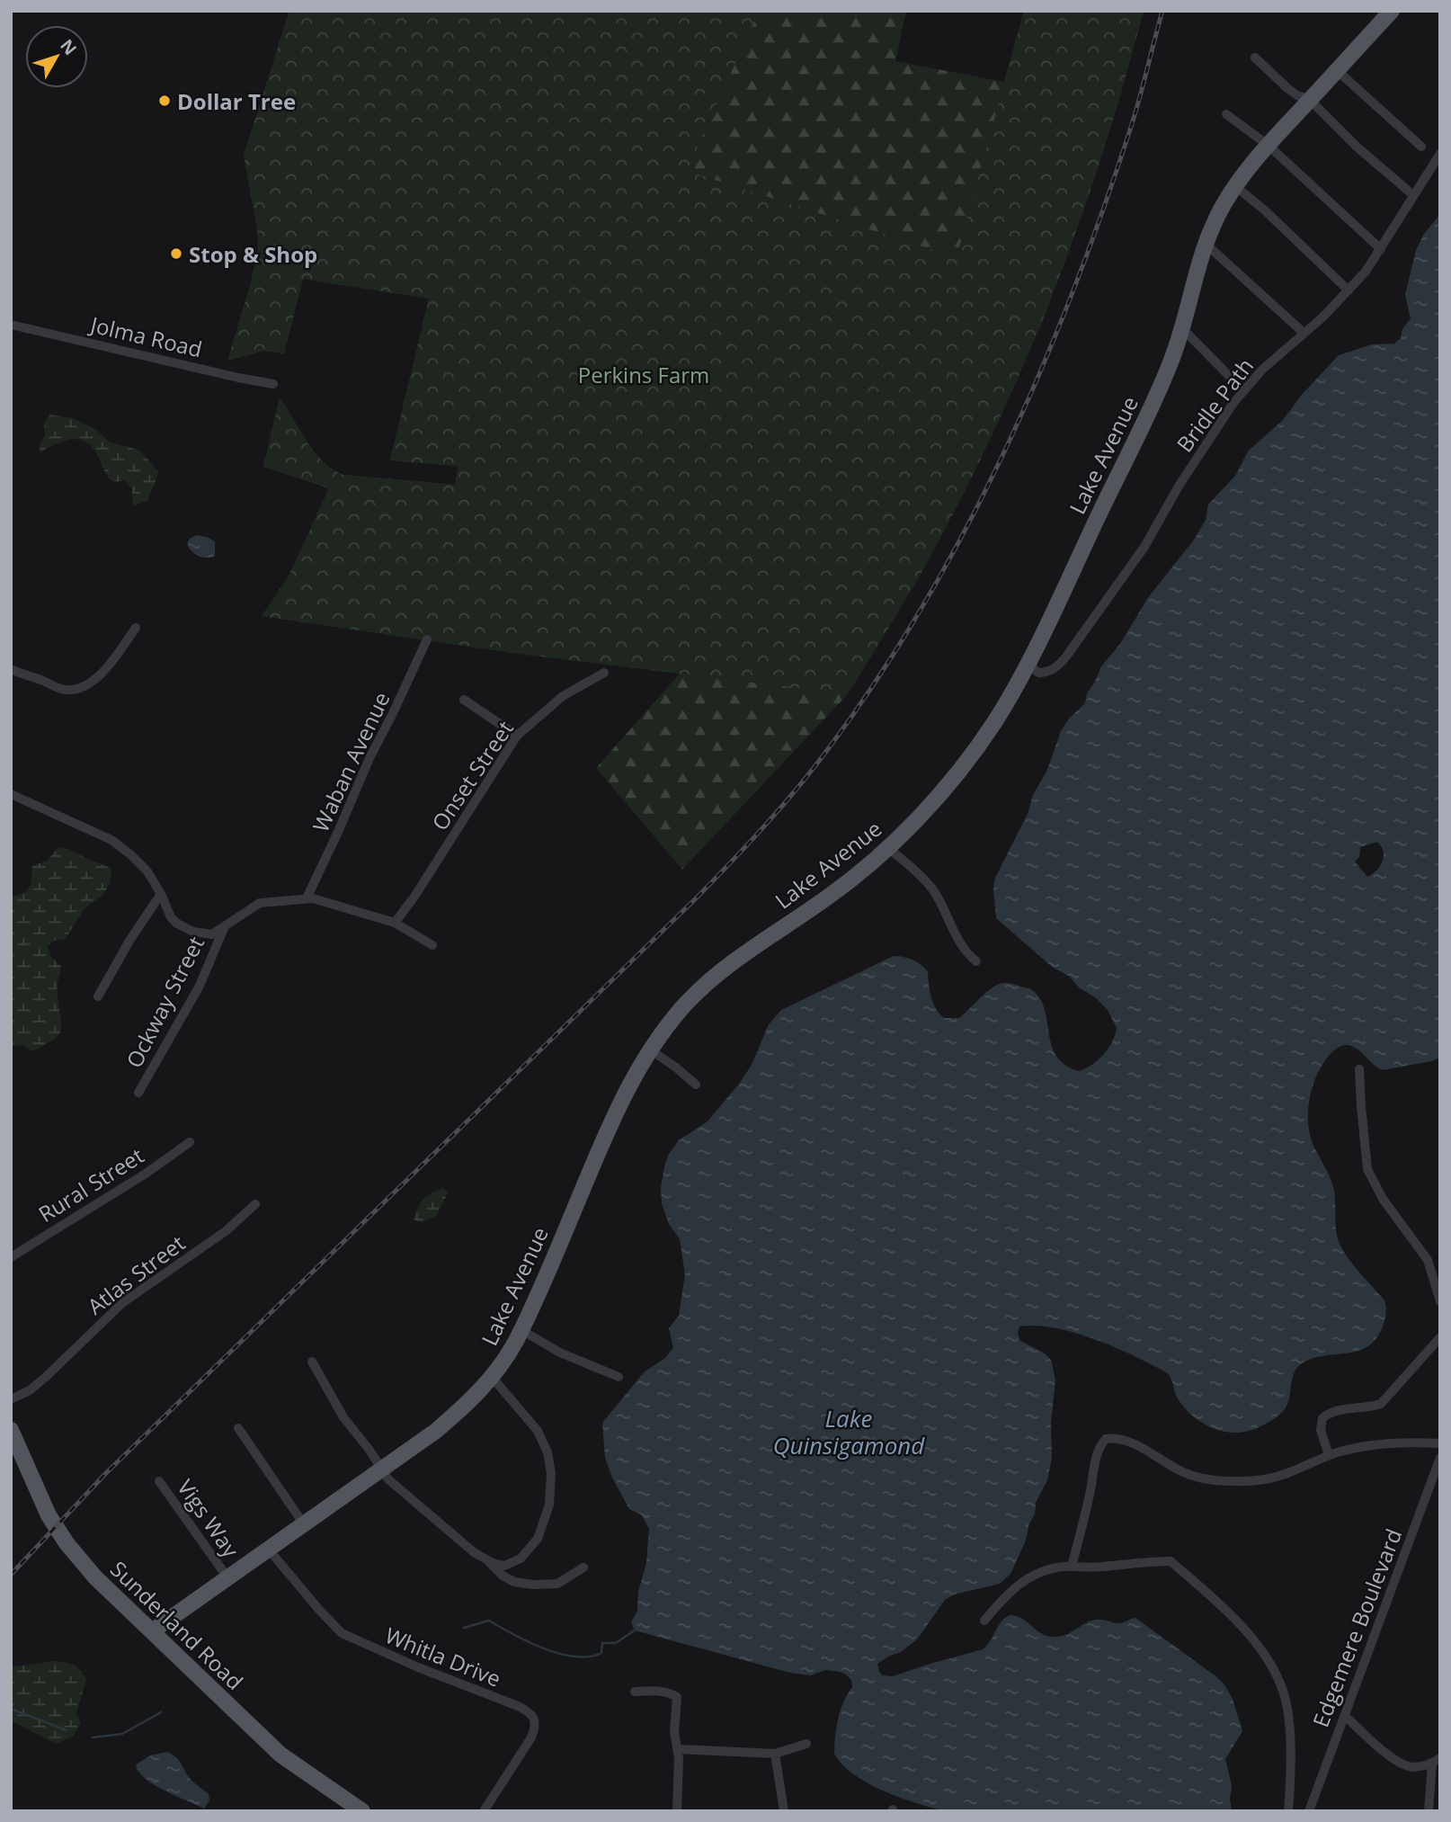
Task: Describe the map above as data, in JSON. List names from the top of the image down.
{
  "streets": {
    "main road": ["Lake Avenue", "Sunderland Road"],
    "street": [
      "Jolma Road",
      "Bridle Path",
      "Waban Avenue",
      "Onset Street",
      "Ockway Street",
      "Rural Street",
      "Atlas Street",
      "Vigs Way",
      "Edgemere Boulevard",
      "Whitla Drive"
    ]
  },
  "crossings": [
    ["Bridle Path", "Lake Avenue"],
    ["Lake Avenue", "Vigs Way"],
    ["Lake Avenue", "Sunderland Road"],
    ["Lake Avenue", "Whitla Drive"]
  ],
  "water": ["Lake Quinsigamond"],
  "parks": ["Perkins Farm"],
  "places": ["Dollar Tree", "Stop & Shop"],
  "north": "top right"
}
